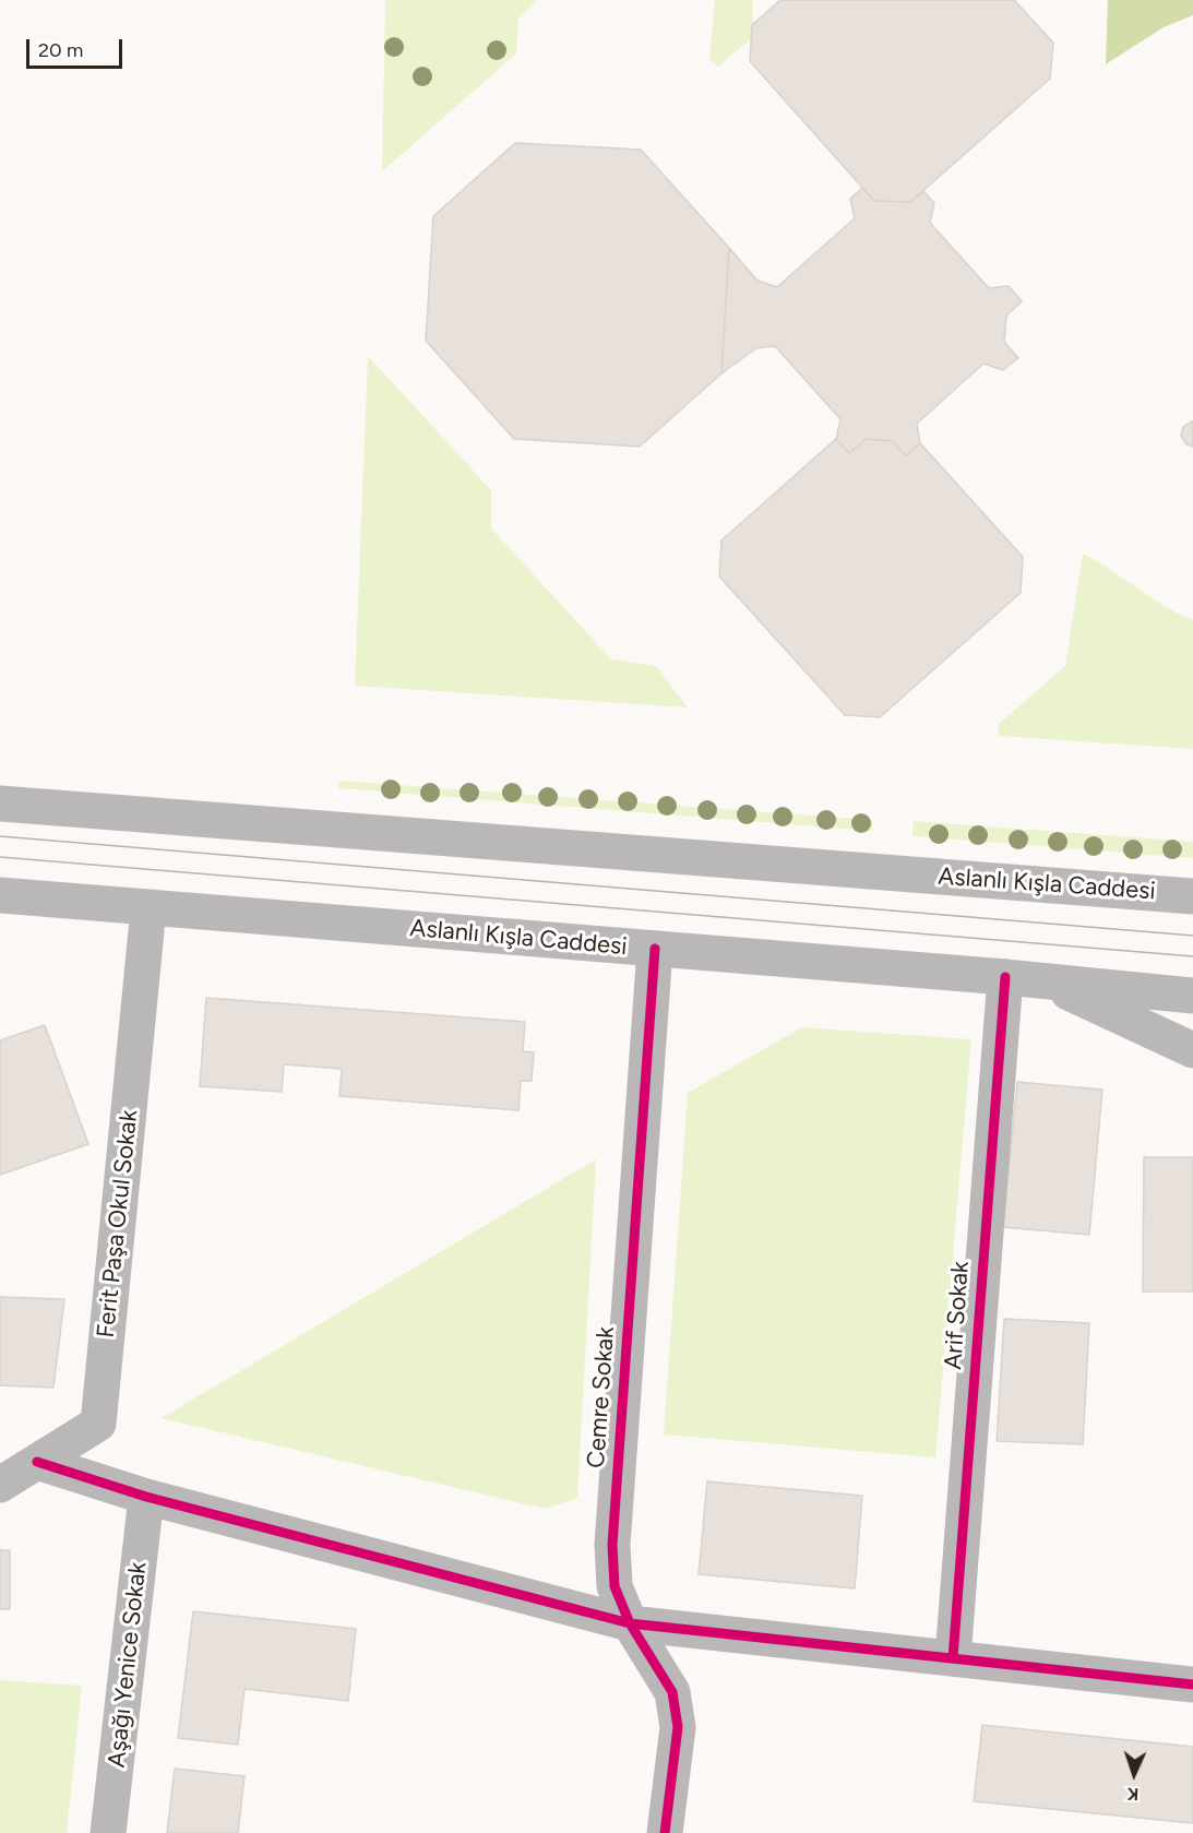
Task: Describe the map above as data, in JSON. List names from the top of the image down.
{
  "streets": {
    "main road": ["Aslanlı Kışla Caddesi"],
    "street": [
      "Ferit Paşa Okul Sokak",
      "Arif Sokak",
      "Cemre Sokak",
      "Aşağı Yenice Sokak"
    ]
  },
  "crossings": [
    ["Aslanlı Kışla Caddesi", "Ferit Paşa Okul Sokak"],
    ["Aslanlı Kışla Caddesi", "Arif Sokak"],
    ["Aslanlı Kışla Caddesi", "Cemre Sokak"]
  ],
  "scale_bar": "20 m",
  "north": "bottom"
}
